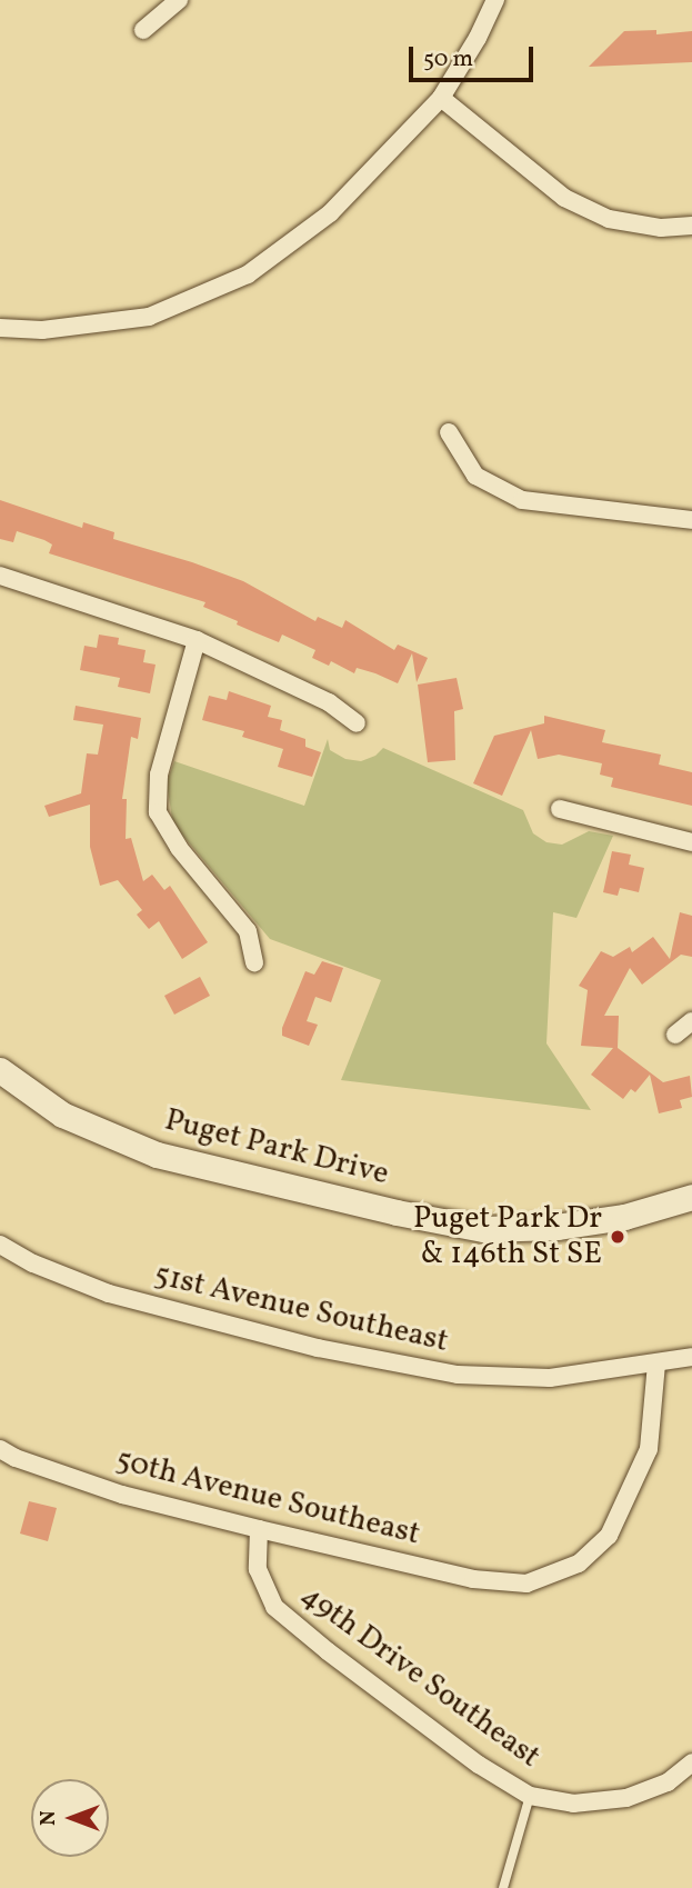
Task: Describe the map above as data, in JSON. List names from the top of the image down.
{
  "streets": {
    "street": [
      "Puget Park Drive",
      "51st Avenue Southeast",
      "50th Avenue Southeast",
      "49th Drive Southeast"
    ]
  },
  "crossings": [
    ["51st Avenue Southeast", "50th Avenue Southeast"],
    ["50th Avenue Southeast", "49th Drive Southeast"]
  ],
  "places": ["Puget Park Dr & 146th St SE"],
  "scale_bar": "50 m",
  "north": "left"
}
